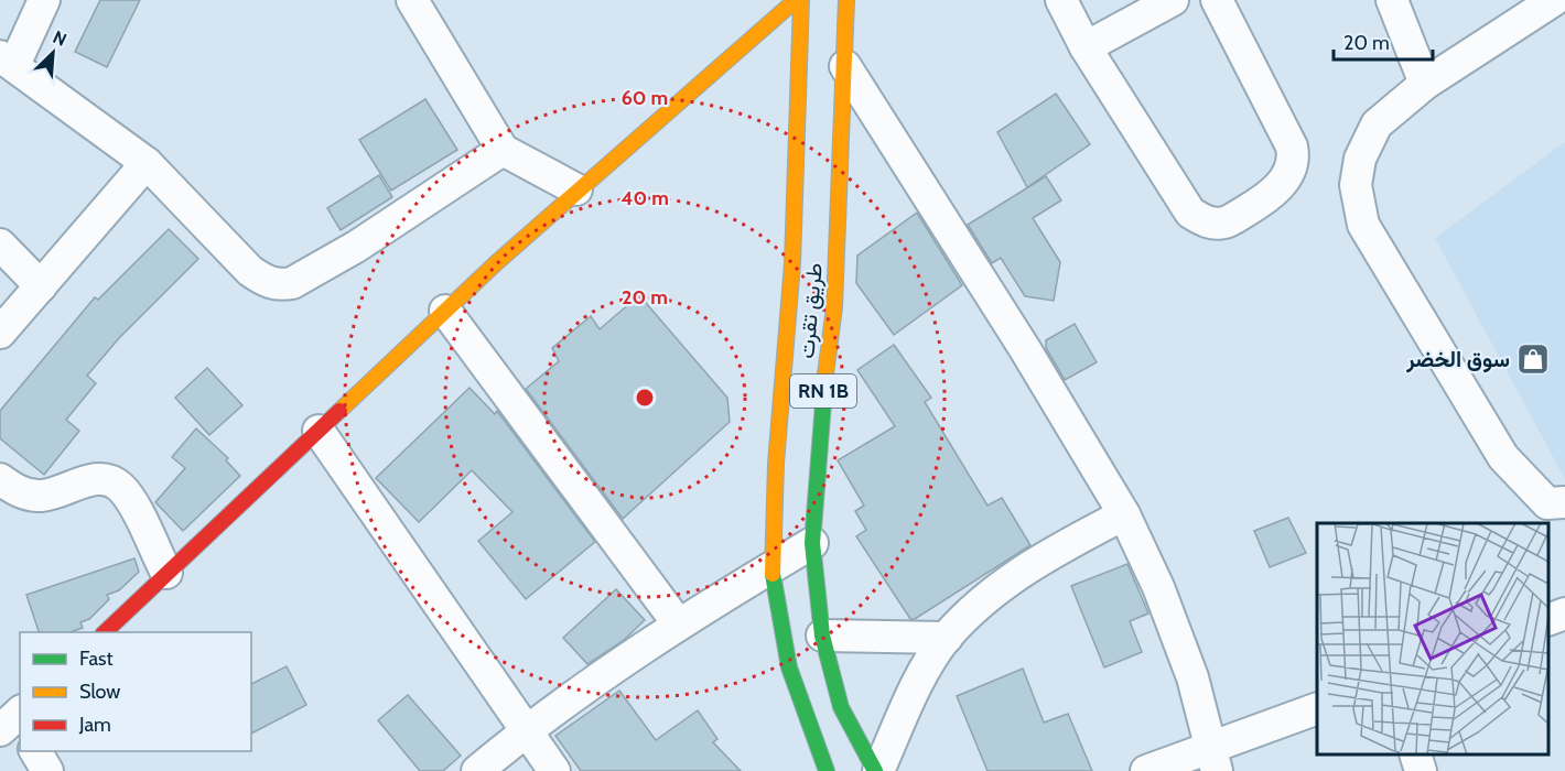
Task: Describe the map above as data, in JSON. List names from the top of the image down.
{
  "streets": {
    "main road": ["طريق تقرت", "RN 1B"]
  },
  "places": {
    "shop": ["سوق الخضر"]
  },
  "legend": ["Fast", "Slow", "Jam"],
  "scale_bar": "20 m",
  "north": "top right",
  "rings": ["60 m", "40 m", "20 m"]
}
